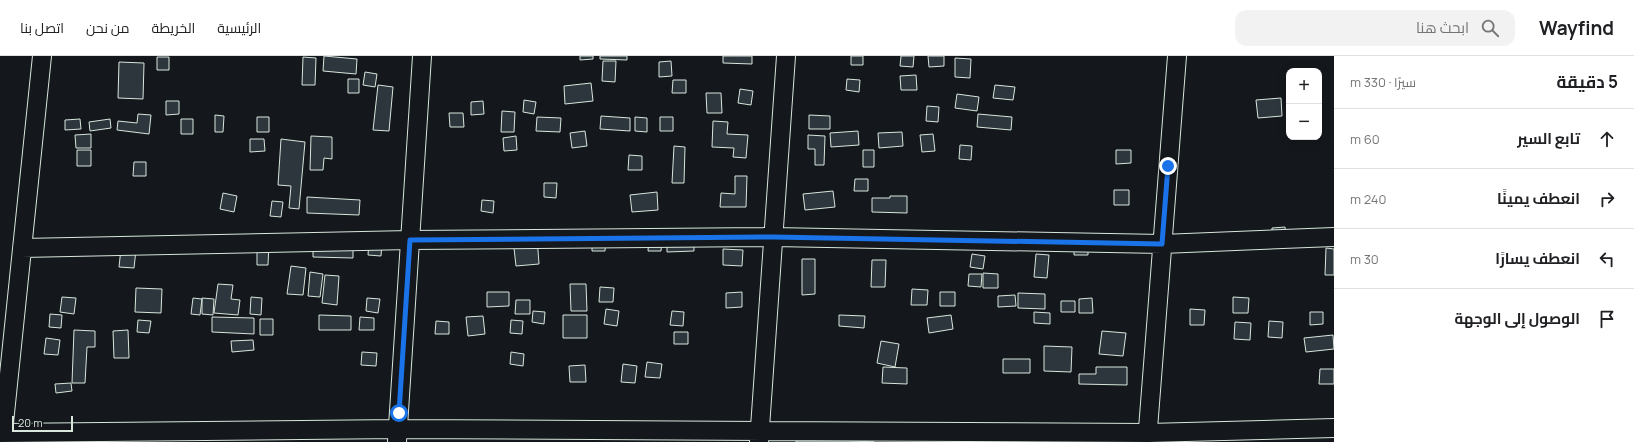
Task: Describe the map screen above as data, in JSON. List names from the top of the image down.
{
  "scale_bar": "20 m",
  "page": {
    "header": "Wayfind",
    "search": "ابحث هنا",
    "nav": [
      "الرئيسية",
      "الخريطة",
      "من نحن",
      "اتصل بنا"
    ],
    "heading": ["5 دقيقة", "سيرًا · 330 m"],
    "map_buttons": ["+", "−"],
    "list": [
      ["تابع السير", "60 m"],
      ["انعطف يمينًا", "240 m"],
      ["انعطف يسارًا", "30 m"],
      "الوصول إلى الوجهة"
    ],
    "scale": "20 m"
  }
}
